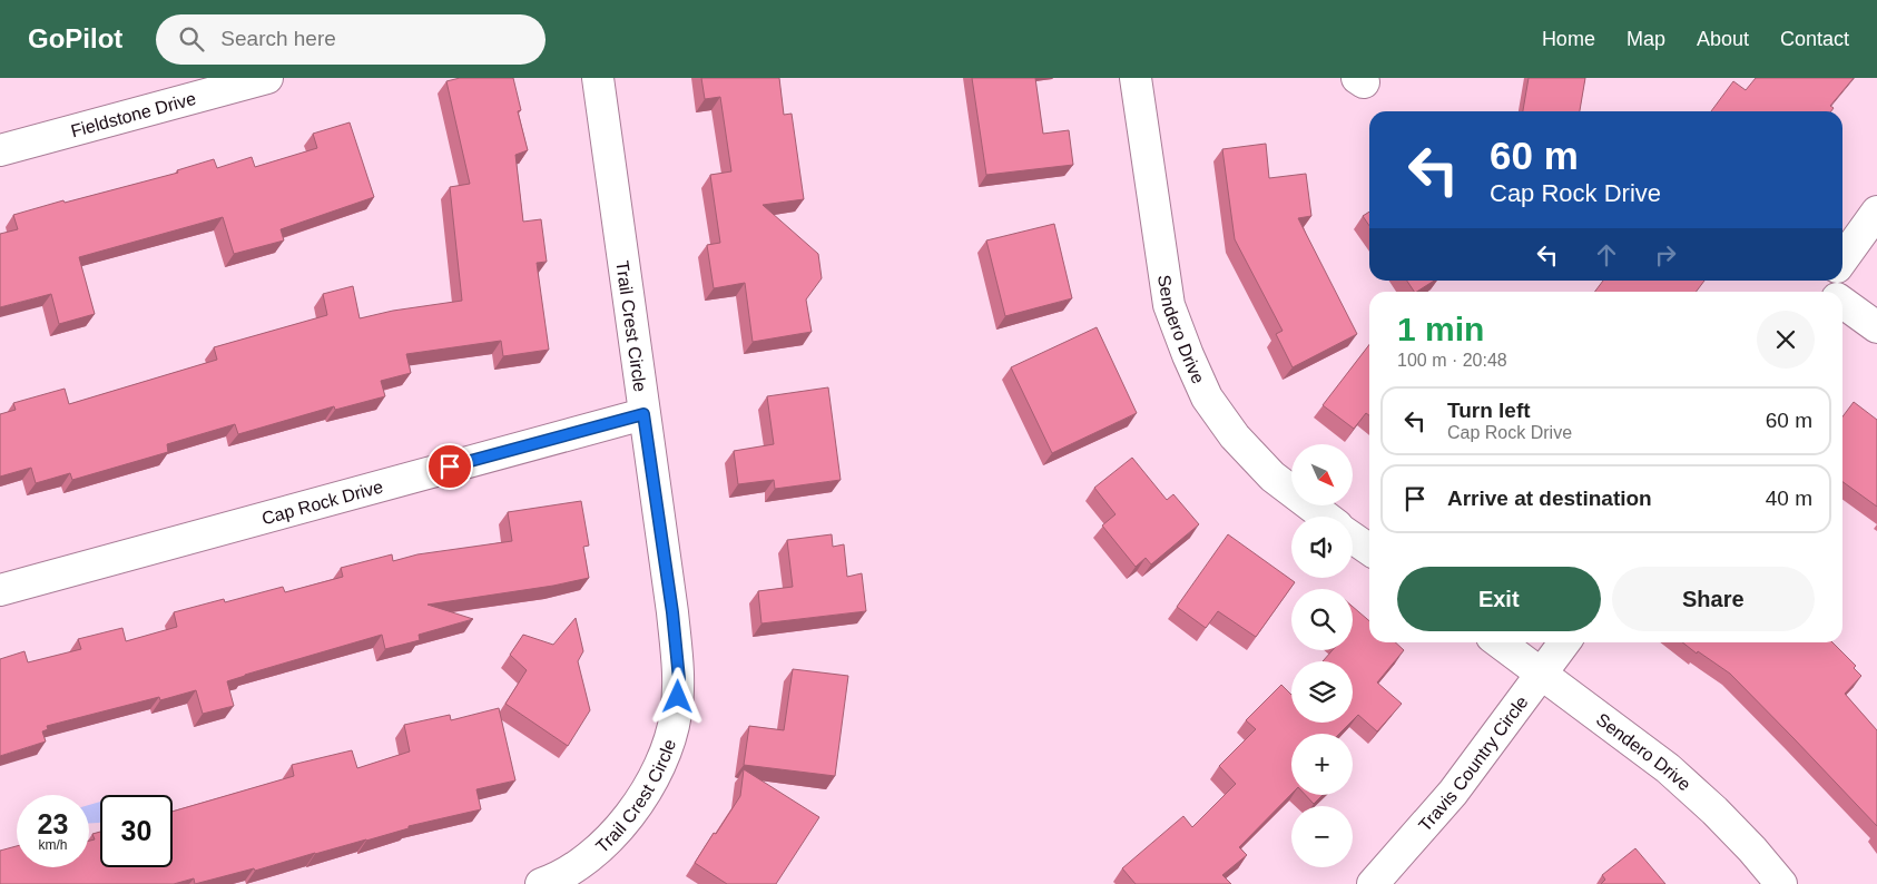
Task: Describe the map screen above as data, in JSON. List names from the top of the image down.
{
  "streets": {
    "street": [
      "Fieldstone Drive",
      "Trail Crest Circle",
      "Sendero Drive",
      "Cap Rock Drive",
      "Travis Country Circle"
    ]
  },
  "crossings": [
    ["Trail Crest Circle", "Cap Rock Drive"],
    ["Sendero Drive", "Travis Country Circle"]
  ],
  "north": "bottom right",
  "page": {
    "header": "GoPilot",
    "search": "Search here",
    "nav": [
      "Home",
      "Map",
      "About",
      "Contact"
    ],
    "turn": ["60 m", "Cap Rock Drive"],
    "heading": ["1 min", "100 m · 20:48"],
    "list": [
      {
        "name": "Turn left",
        "note": "Cap Rock Drive",
        "value": "60 m"
      },
      {
        "name": "Arrive at destination",
        "value": "40 m"
      }
    ],
    "map_buttons": ["+", "−"],
    "buttons": ["Exit", "Share"],
    "speed": "23 km/h",
    "limit": "30"
  }
}
